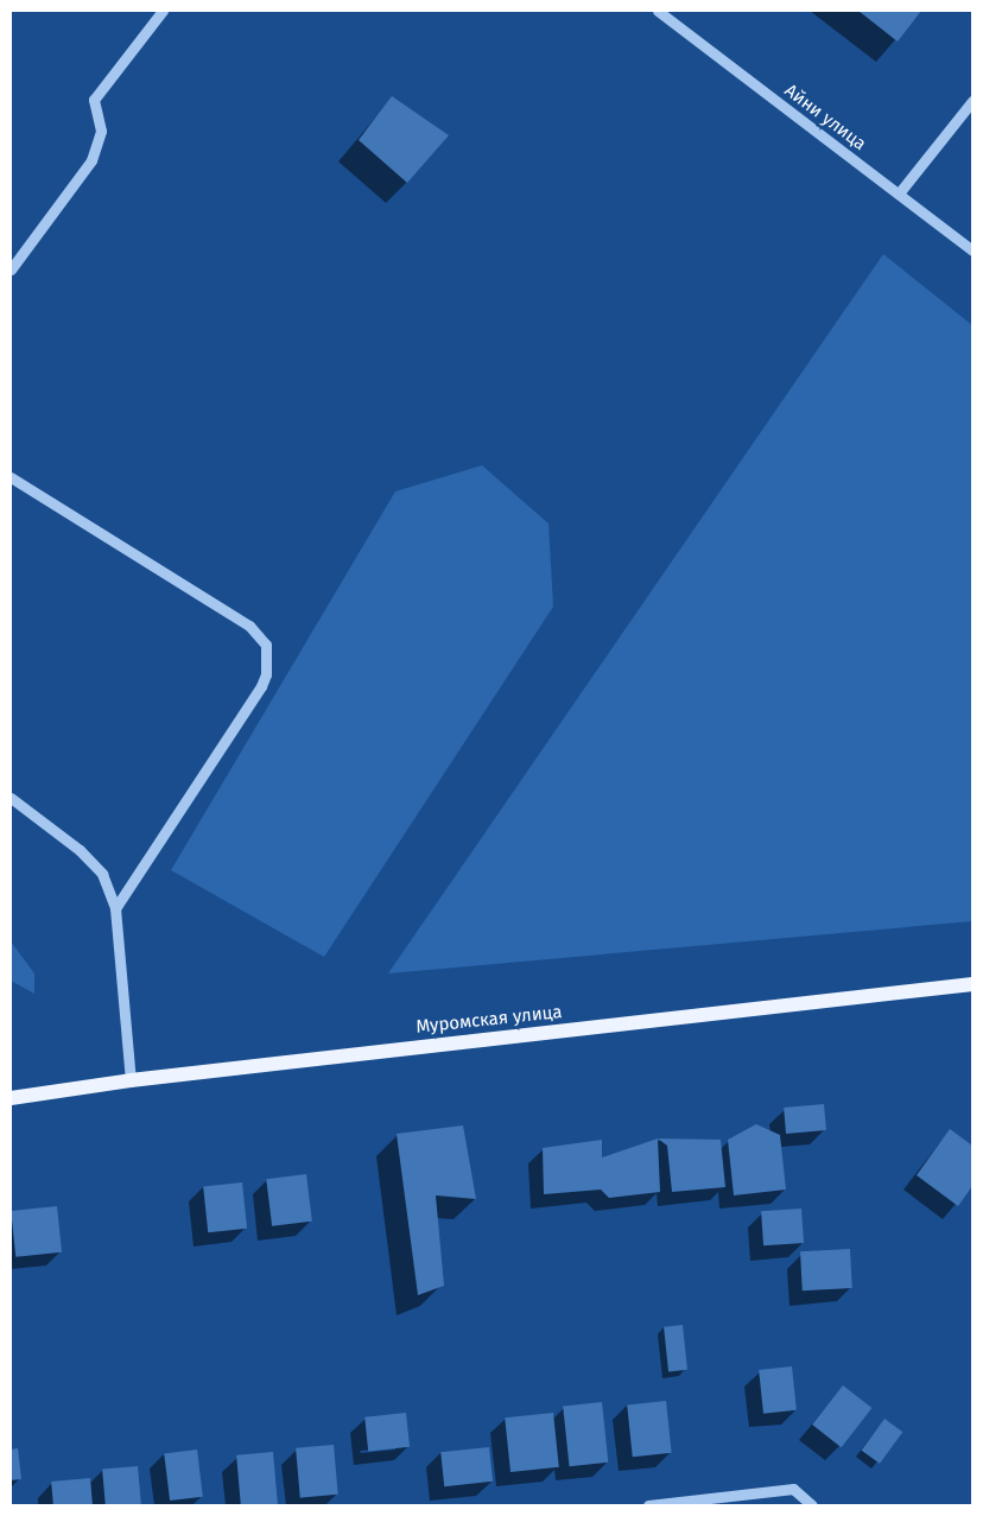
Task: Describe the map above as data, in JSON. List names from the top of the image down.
{
  "streets": {
    "main road": ["Муромская улица"],
    "street": ["Айни улица"]
  }
}
